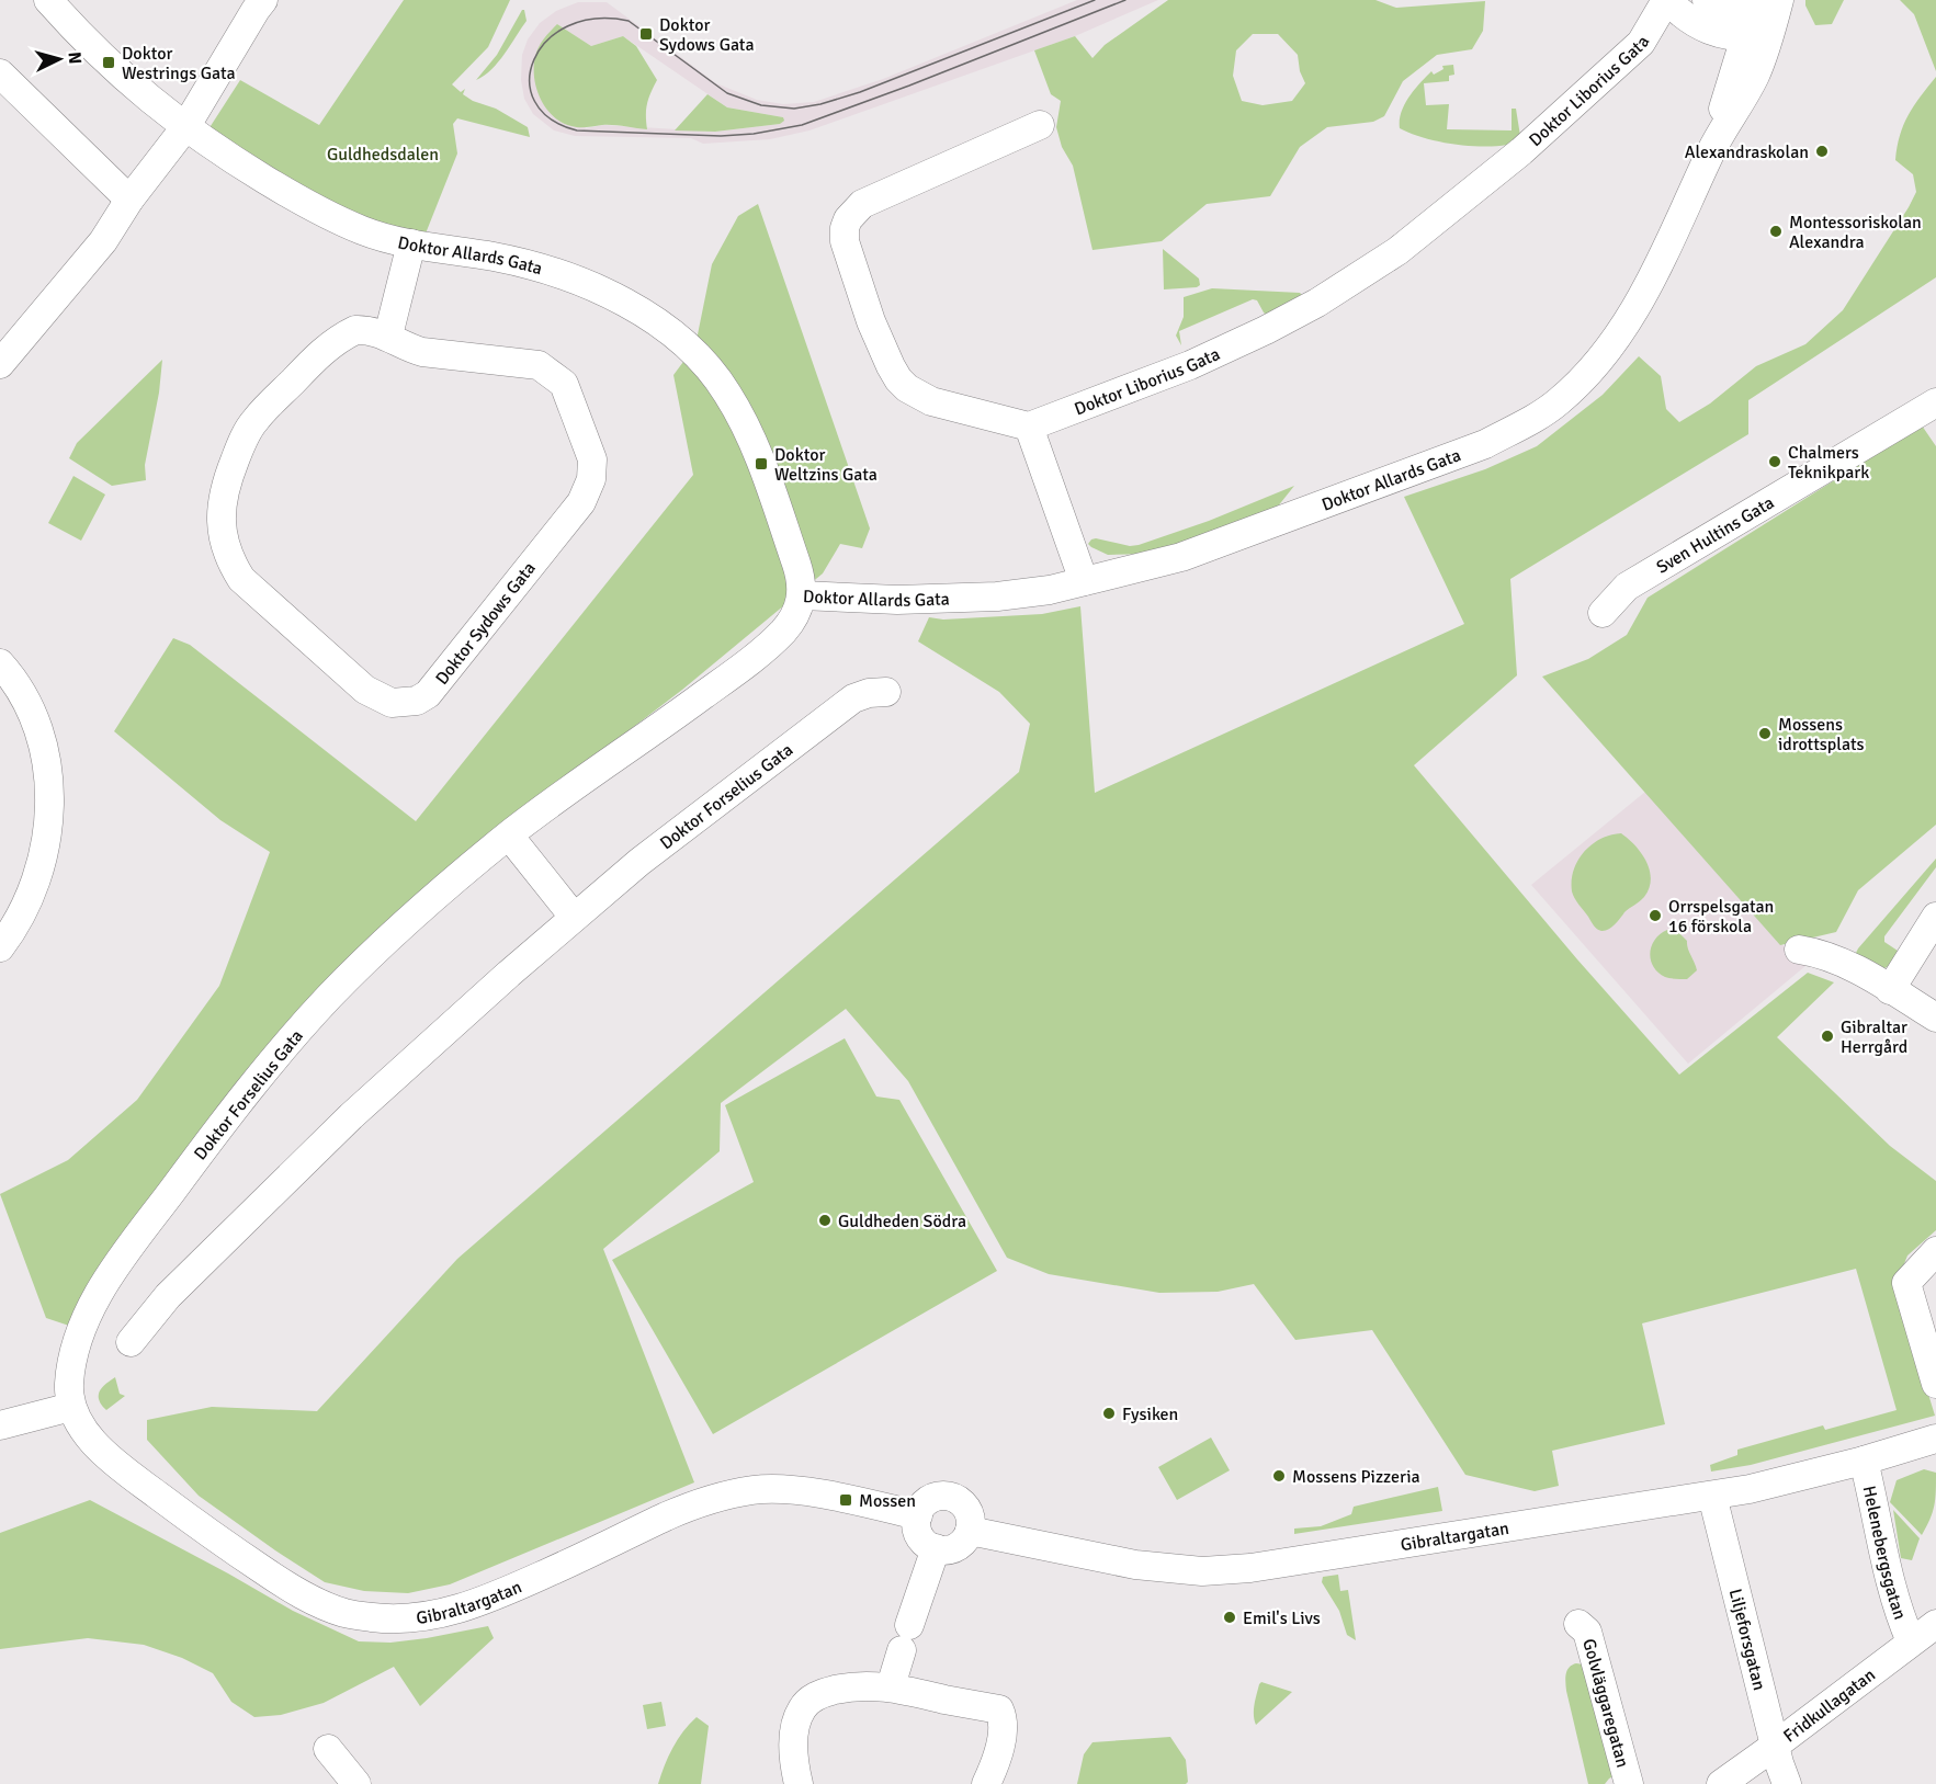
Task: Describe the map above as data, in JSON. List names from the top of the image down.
{
  "streets": {
    "street": [
      "Doktor Liborius Gata",
      "Doktor Allards Gata",
      "Sven Hultins Gata",
      "Doktor Sydows Gata",
      "Doktor Forselius Gata",
      "Gibraltargatan",
      "Helenebergsgatan",
      "Liljeforsgatan",
      "Golvläggaregatan",
      "Fridkullagatan"
    ]
  },
  "crossings": [
    ["Doktor Allards Gata", "Doktor Forselius Gata"],
    ["Doktor Forselius Gata", "Gibraltargatan"],
    ["Gibraltargatan", "Helenebergsgatan"],
    ["Gibraltargatan", "Liljeforsgatan"],
    ["Helenebergsgatan", "Fridkullagatan"],
    ["Liljeforsgatan", "Fridkullagatan"]
  ],
  "parks": ["Guldhedsdalen"],
  "places": {
    "transit": [
      "Doktor Sydows Gata",
      "Doktor Westrings Gata",
      "Doktor Weltzins Gata",
      "Mossen"
    ],
    "other": [
      "Alexandraskolan",
      "Montessoriskolan Alexandra",
      "Chalmers Teknikpark",
      "Mossens idrottsplats",
      "Orrspelsgatan 16 förskola",
      "Gibraltar Herrgård",
      "Guldheden Södra",
      "Fysiken",
      "Mossens Pizzeria",
      "Emil's Livs"
    ]
  },
  "north": "right"
}
